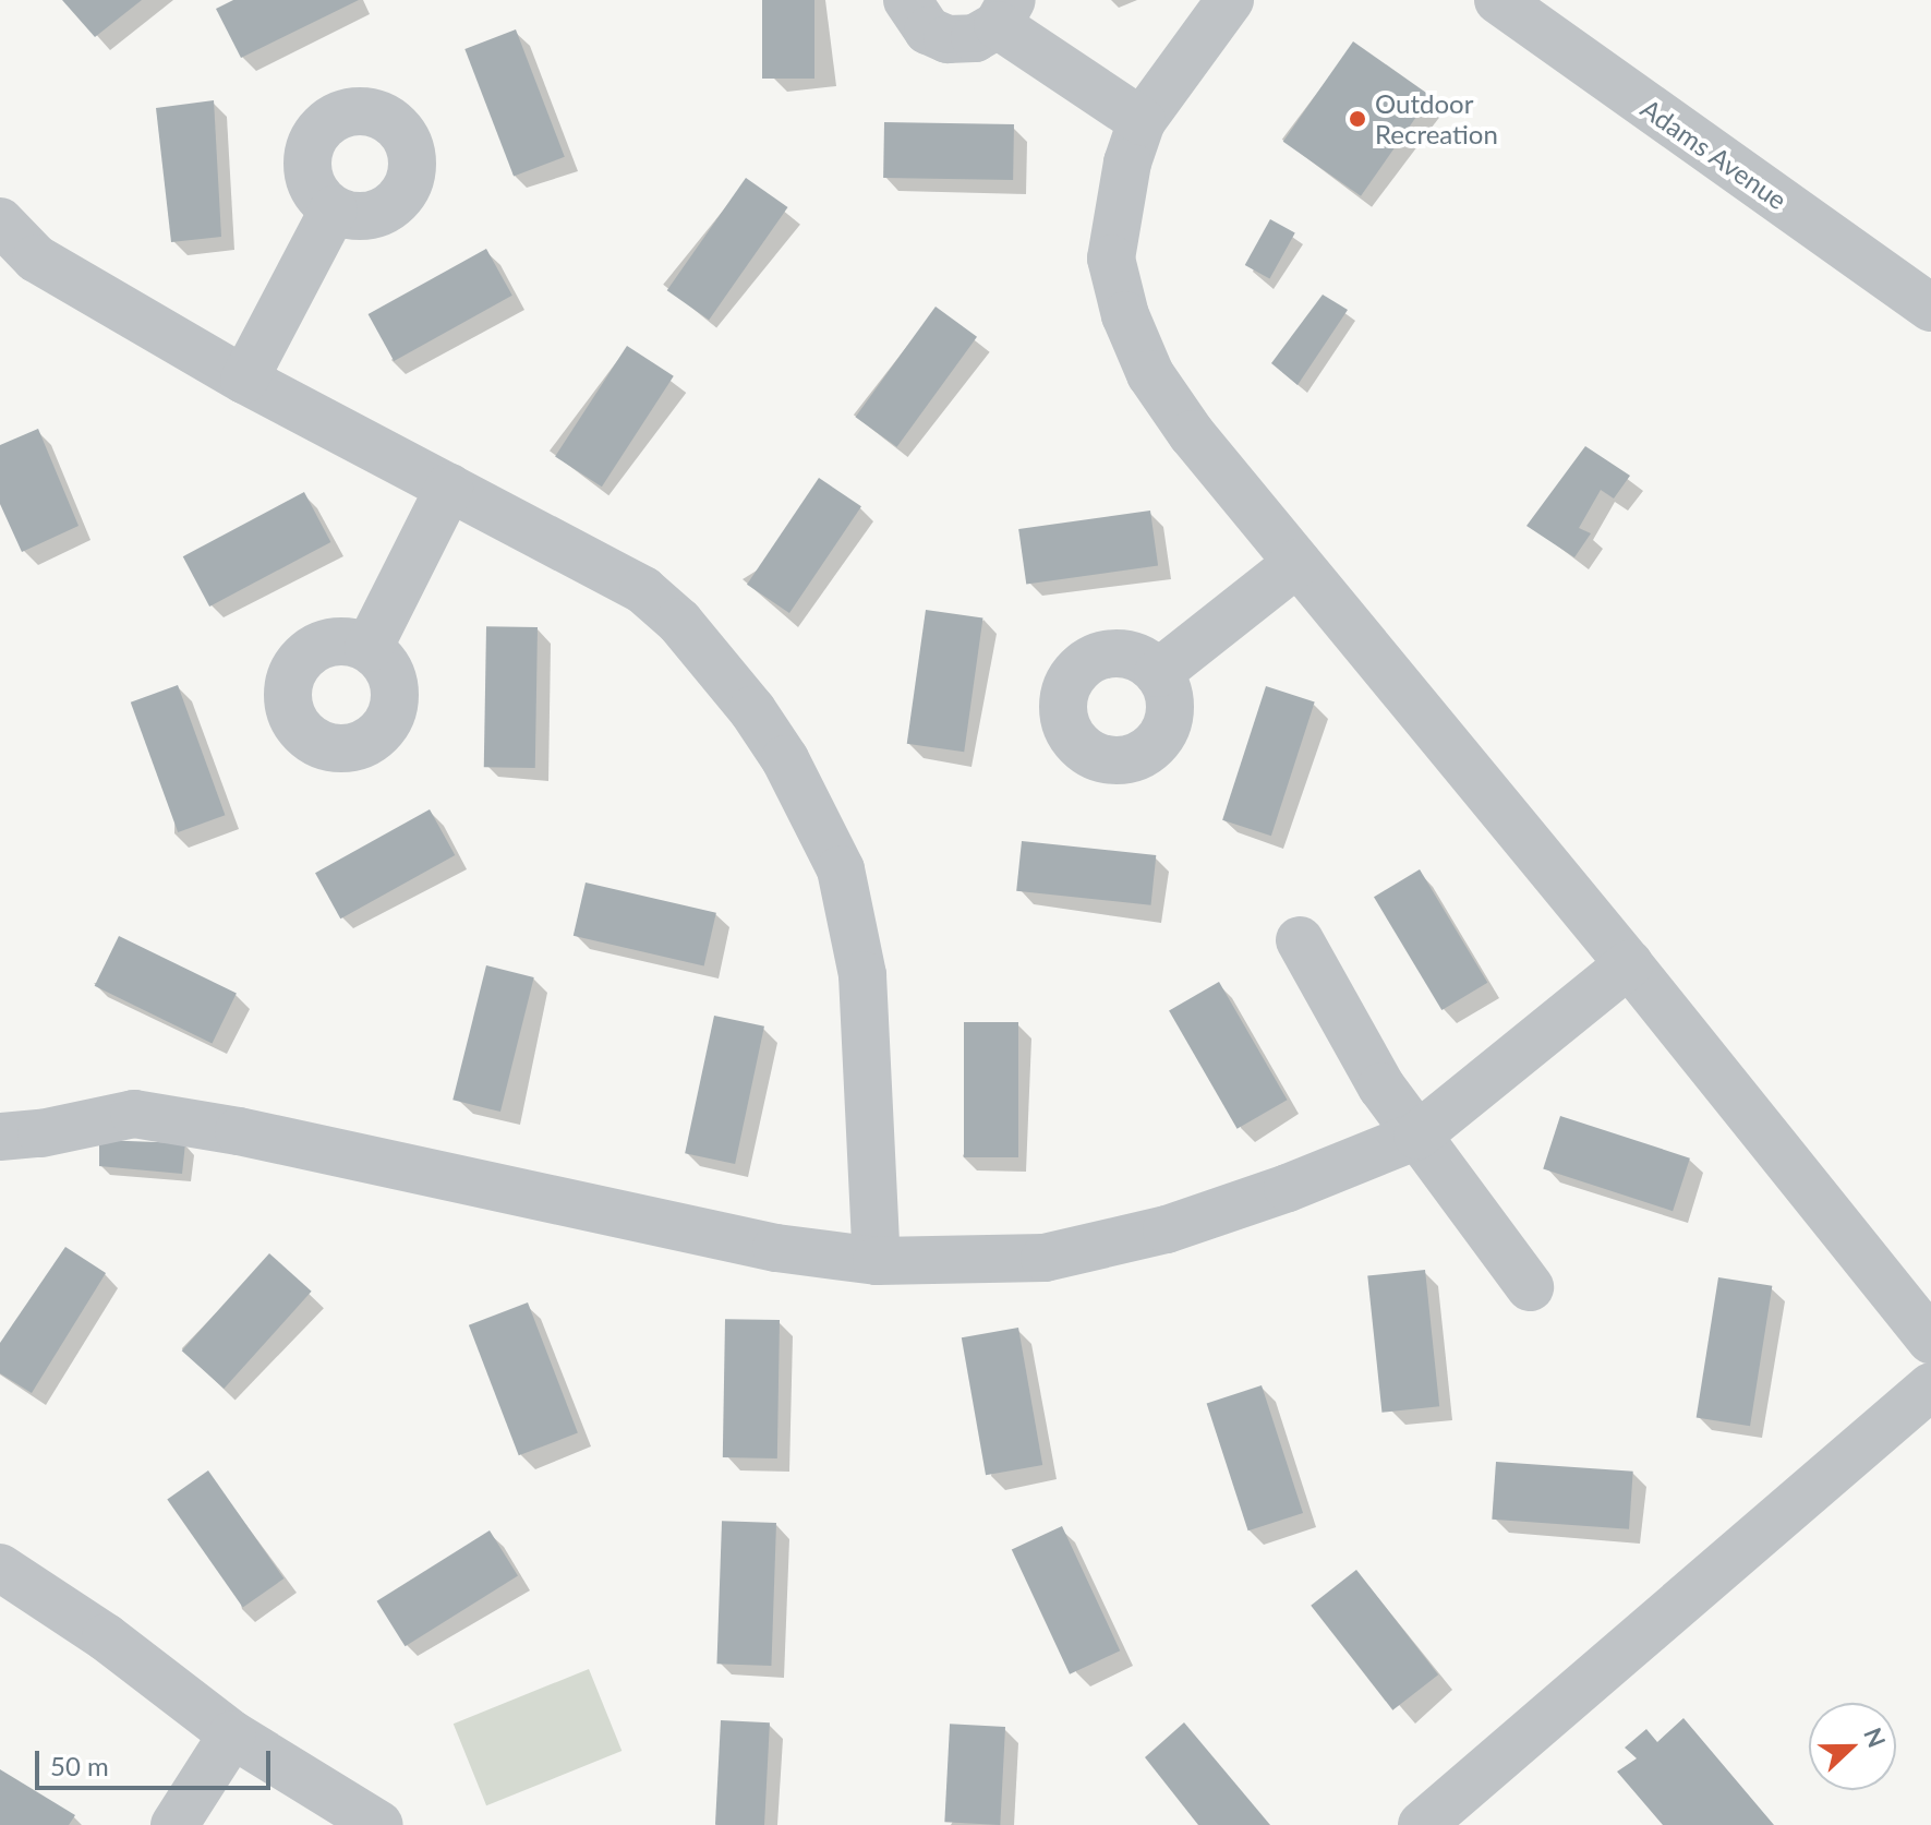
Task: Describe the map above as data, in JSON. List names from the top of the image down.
{
  "streets": {
    "street": ["Adams Avenue"]
  },
  "places": ["Outdoor Recreation"],
  "scale_bar": "50 m",
  "north": "right"
}
